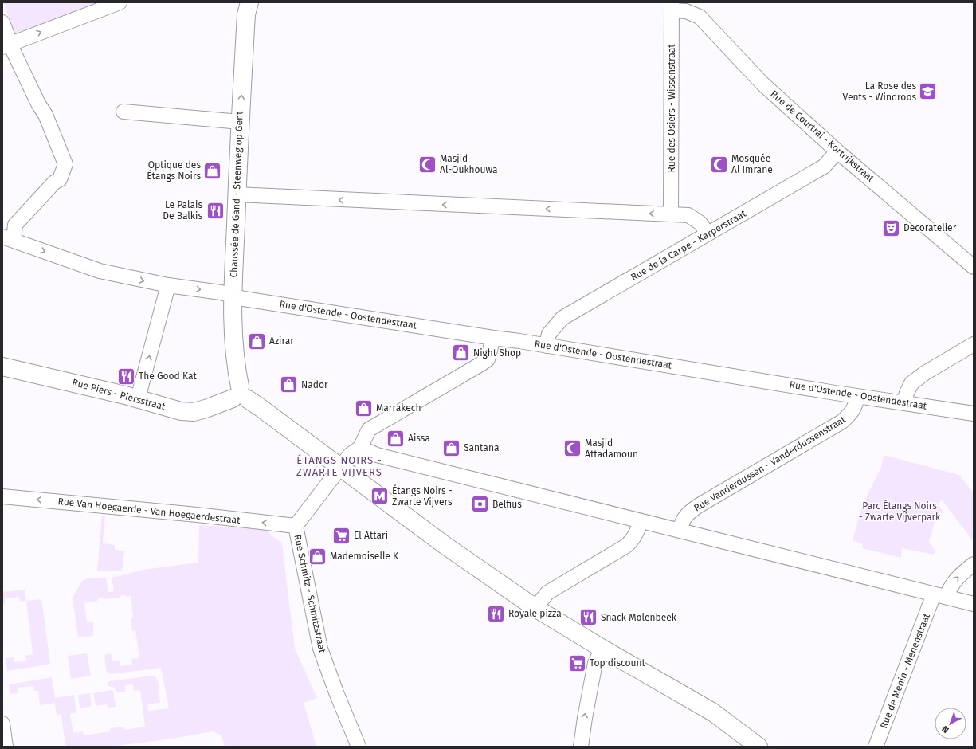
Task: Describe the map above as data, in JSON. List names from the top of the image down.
{
  "streets": {
    "street": [
      "Rue des Osiers - Wissenstraat",
      "Rue de Courtrai - Kortrijkstraat",
      "Chaussée de Gand - Steenweg op Gent",
      "Rue de la Carpe - Karperstraat",
      "Rue d'Ostende - Oostendestraat",
      "Rue Piers - Piersstraat",
      "Rue Vanderdussen - Vanderdussenstraat",
      "Rue Van Hoegaerde - Van Hoegaerdestraat",
      "Rue Schmitz - Schmitzstraat",
      "Rue de Menin - Menenstraat"
    ]
  },
  "crossings": [
    ["Rue des Osiers - Wissenstraat", "Rue de Courtrai - Kortrijkstraat"],
    ["Rue de Courtrai - Kortrijkstraat", "Rue de la Carpe - Karperstraat"],
    ["Chaussée de Gand - Steenweg op Gent", "Rue d'Ostende - Oostendestraat"],
    ["Chaussée de Gand - Steenweg op Gent", "Rue Piers - Piersstraat"],
    ["Rue de la Carpe - Karperstraat", "Rue d'Ostende - Oostendestraat"],
    ["Rue d'Ostende - Oostendestraat", "Rue Vanderdussen - Vanderdussenstraat"],
    ["Rue Van Hoegaerde - Van Hoegaerdestraat", "Rue Schmitz - Schmitzstraat"]
  ],
  "one_way": ["Rue Van Hoegaerde - Van Hoegaerdestraat"],
  "districts": ["ÉTANGS NOIRS - ZWARTE VIJVERS"],
  "parks": ["Parc Étangs Noirs - Zwarte Vijverpark"],
  "places": {
    "school or university": ["La Rose des Vents - Windroos"],
    "mosque": ["Masjid Al-Oukhouwa", "Mosquée Al Imrane", "Masjid Attadamoun"],
    "shop": [
      "Optique des Étangs Noirs",
      "Azirar",
      "Night Shop",
      "Nador",
      "Marrakech",
      "Aissa",
      "Santana",
      "Mademoiselle K"
    ],
    "restaurant": [
      "Le Palais De Balkis",
      "The Good Kat",
      "Royale pizza",
      "Snack Molenbeek"
    ],
    "theatre": ["Decoratelier"],
    "metro station": ["Étangs Noirs - Zwarte Vijvers"],
    "bank": ["Belfius"],
    "supermarket": ["El Attari", "Top discount"]
  },
  "north": "bottom left"
}
